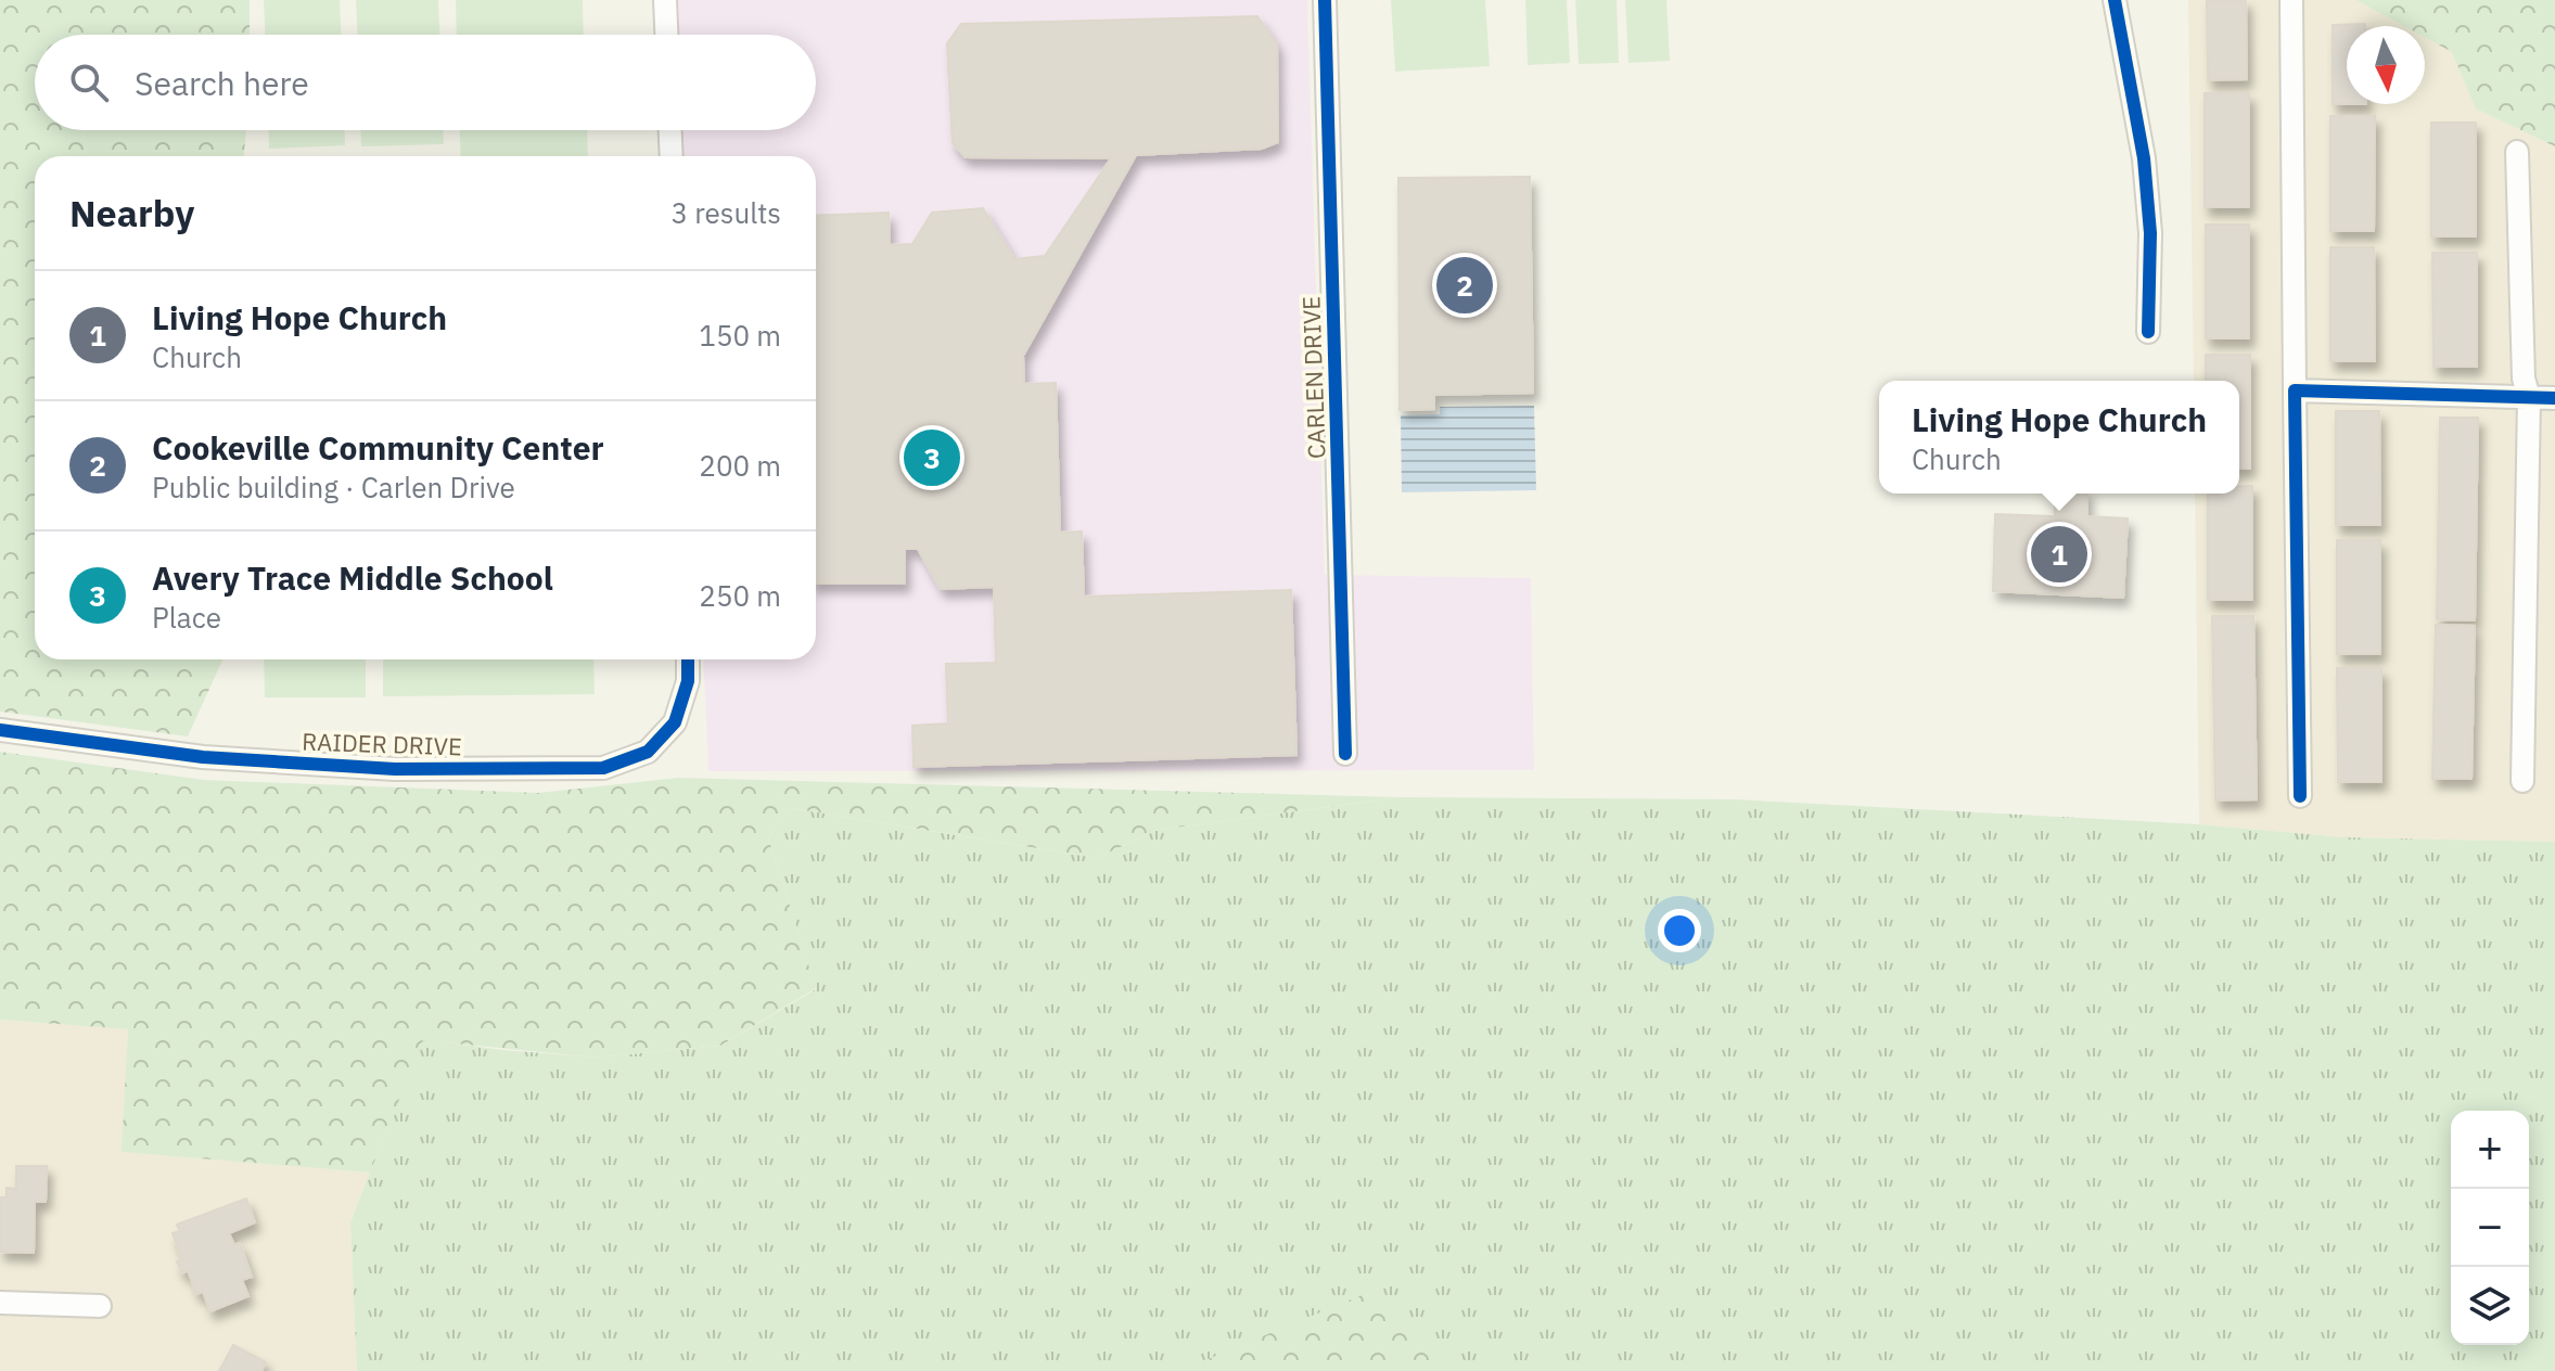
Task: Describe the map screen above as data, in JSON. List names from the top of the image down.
{
  "streets": {
    "street": ["CARLEN DRIVE", "RAIDER DRIVE"]
  },
  "north": "bottom",
  "page": {
    "search": "Search here",
    "heading": ["Nearby", "3 results"],
    "pins": ["2", "3", "1"],
    "list": [
      {
        "mark": "1",
        "name": "Living Hope Church",
        "note": "Church",
        "value": "150 m"
      },
      {
        "mark": "2",
        "name": "Cookeville Community Center",
        "note": "Public building · Carlen Drive",
        "value": "200 m"
      },
      {
        "mark": "3",
        "name": "Avery Trace Middle School",
        "note": "Place",
        "value": "250 m"
      }
    ],
    "popup": ["Living Hope Church", "Church"],
    "map_buttons": ["+", "−"]
  }
}
